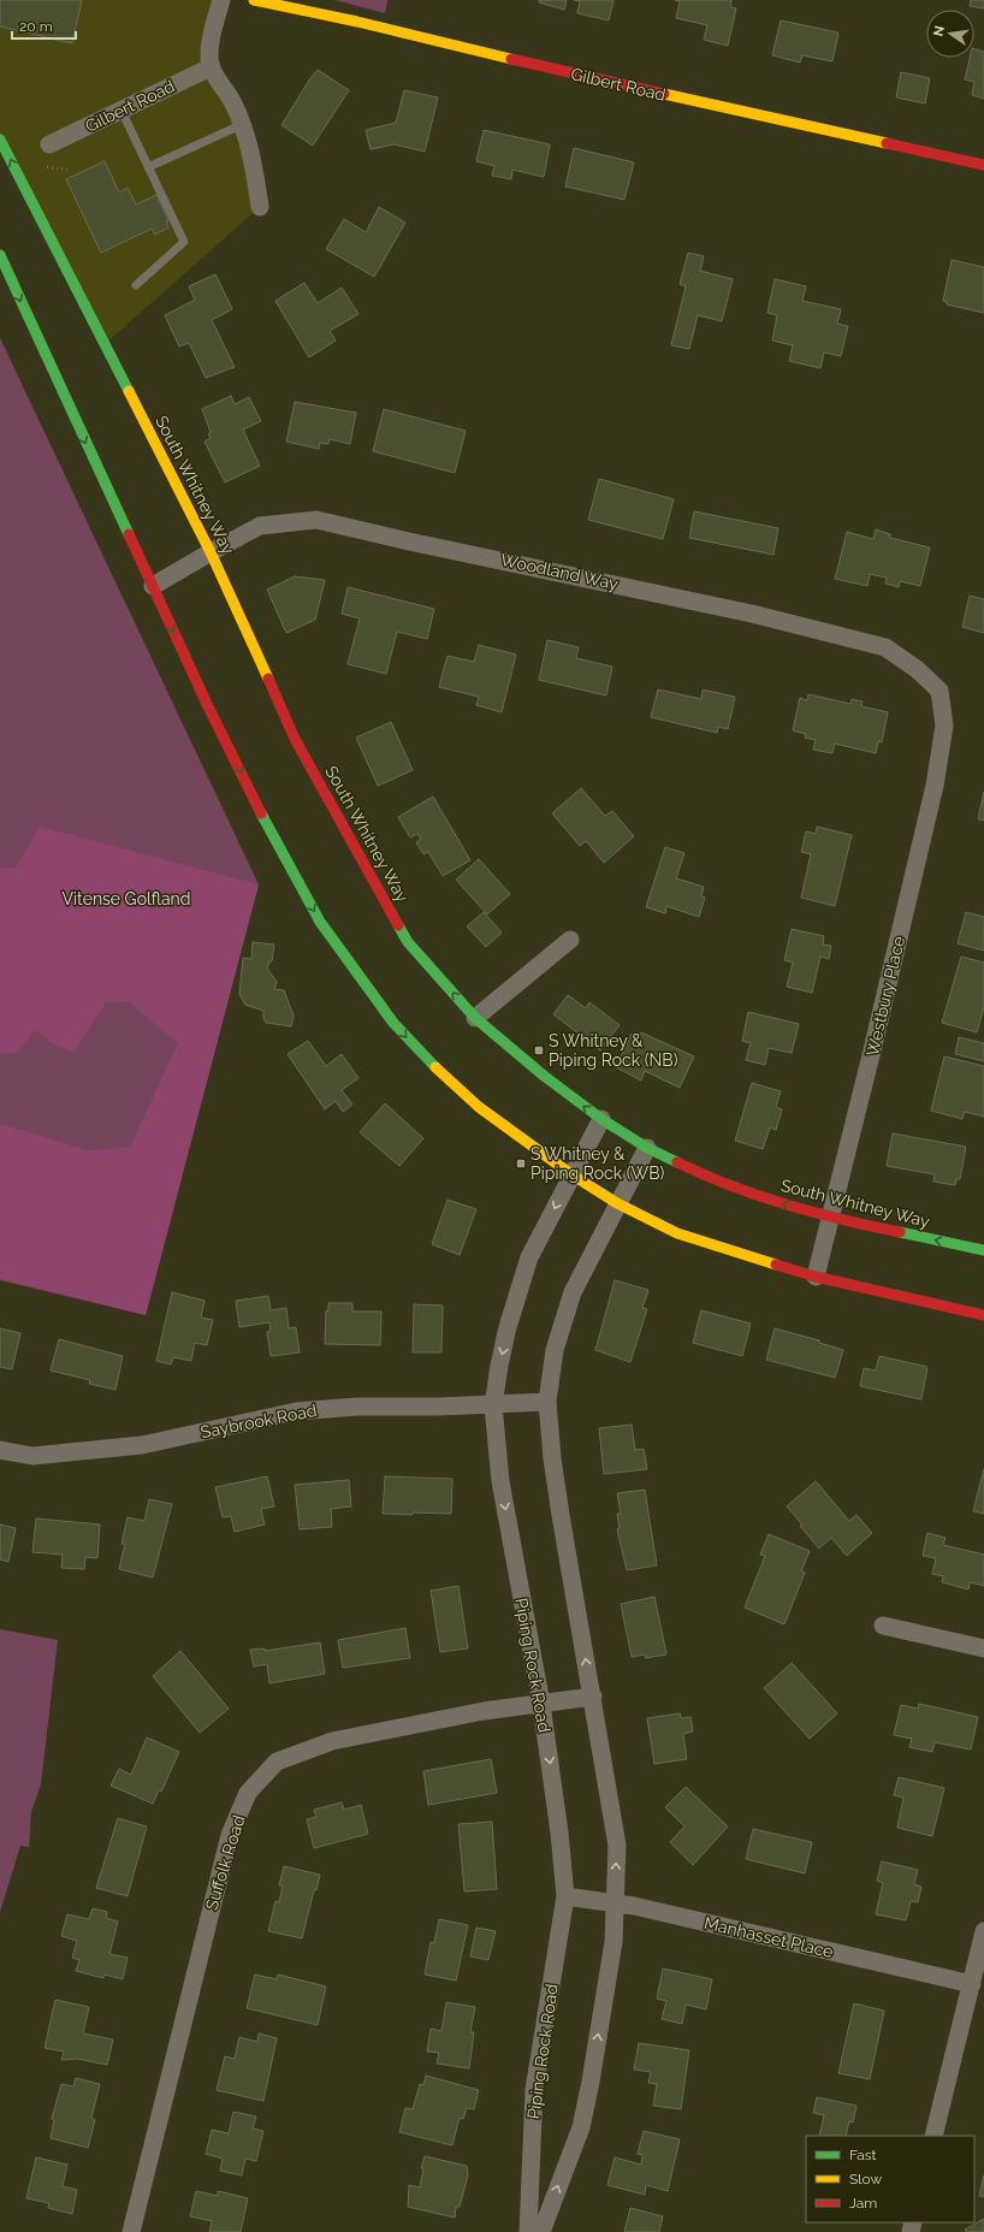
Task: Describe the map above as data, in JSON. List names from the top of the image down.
{
  "streets": {
    "main road": ["Gilbert Road", "South Whitney Way"],
    "street": [
      "Woodland Way",
      "Westbury Place",
      "Saybrook Road",
      "Piping Rock Road",
      "Suffolk Road",
      "Manhasset Place"
    ]
  },
  "crossings": [
    ["South Whitney Way", "Woodland Way"],
    ["South Whitney Way", "Westbury Place"],
    ["South Whitney Way", "Piping Rock Road"],
    ["Woodland Way", "Westbury Place"],
    ["Saybrook Road", "Piping Rock Road"],
    ["Piping Rock Road", "Suffolk Road"],
    ["Piping Rock Road", "Manhasset Place"]
  ],
  "parks": ["Vitense Golfland"],
  "places": {
    "transit": ["S Whitney & Piping Rock (NB)", "S Whitney & Piping Rock (WB)"]
  },
  "legend": ["Fast", "Slow", "Jam"],
  "scale_bar": "20 m",
  "north": "left"
}
